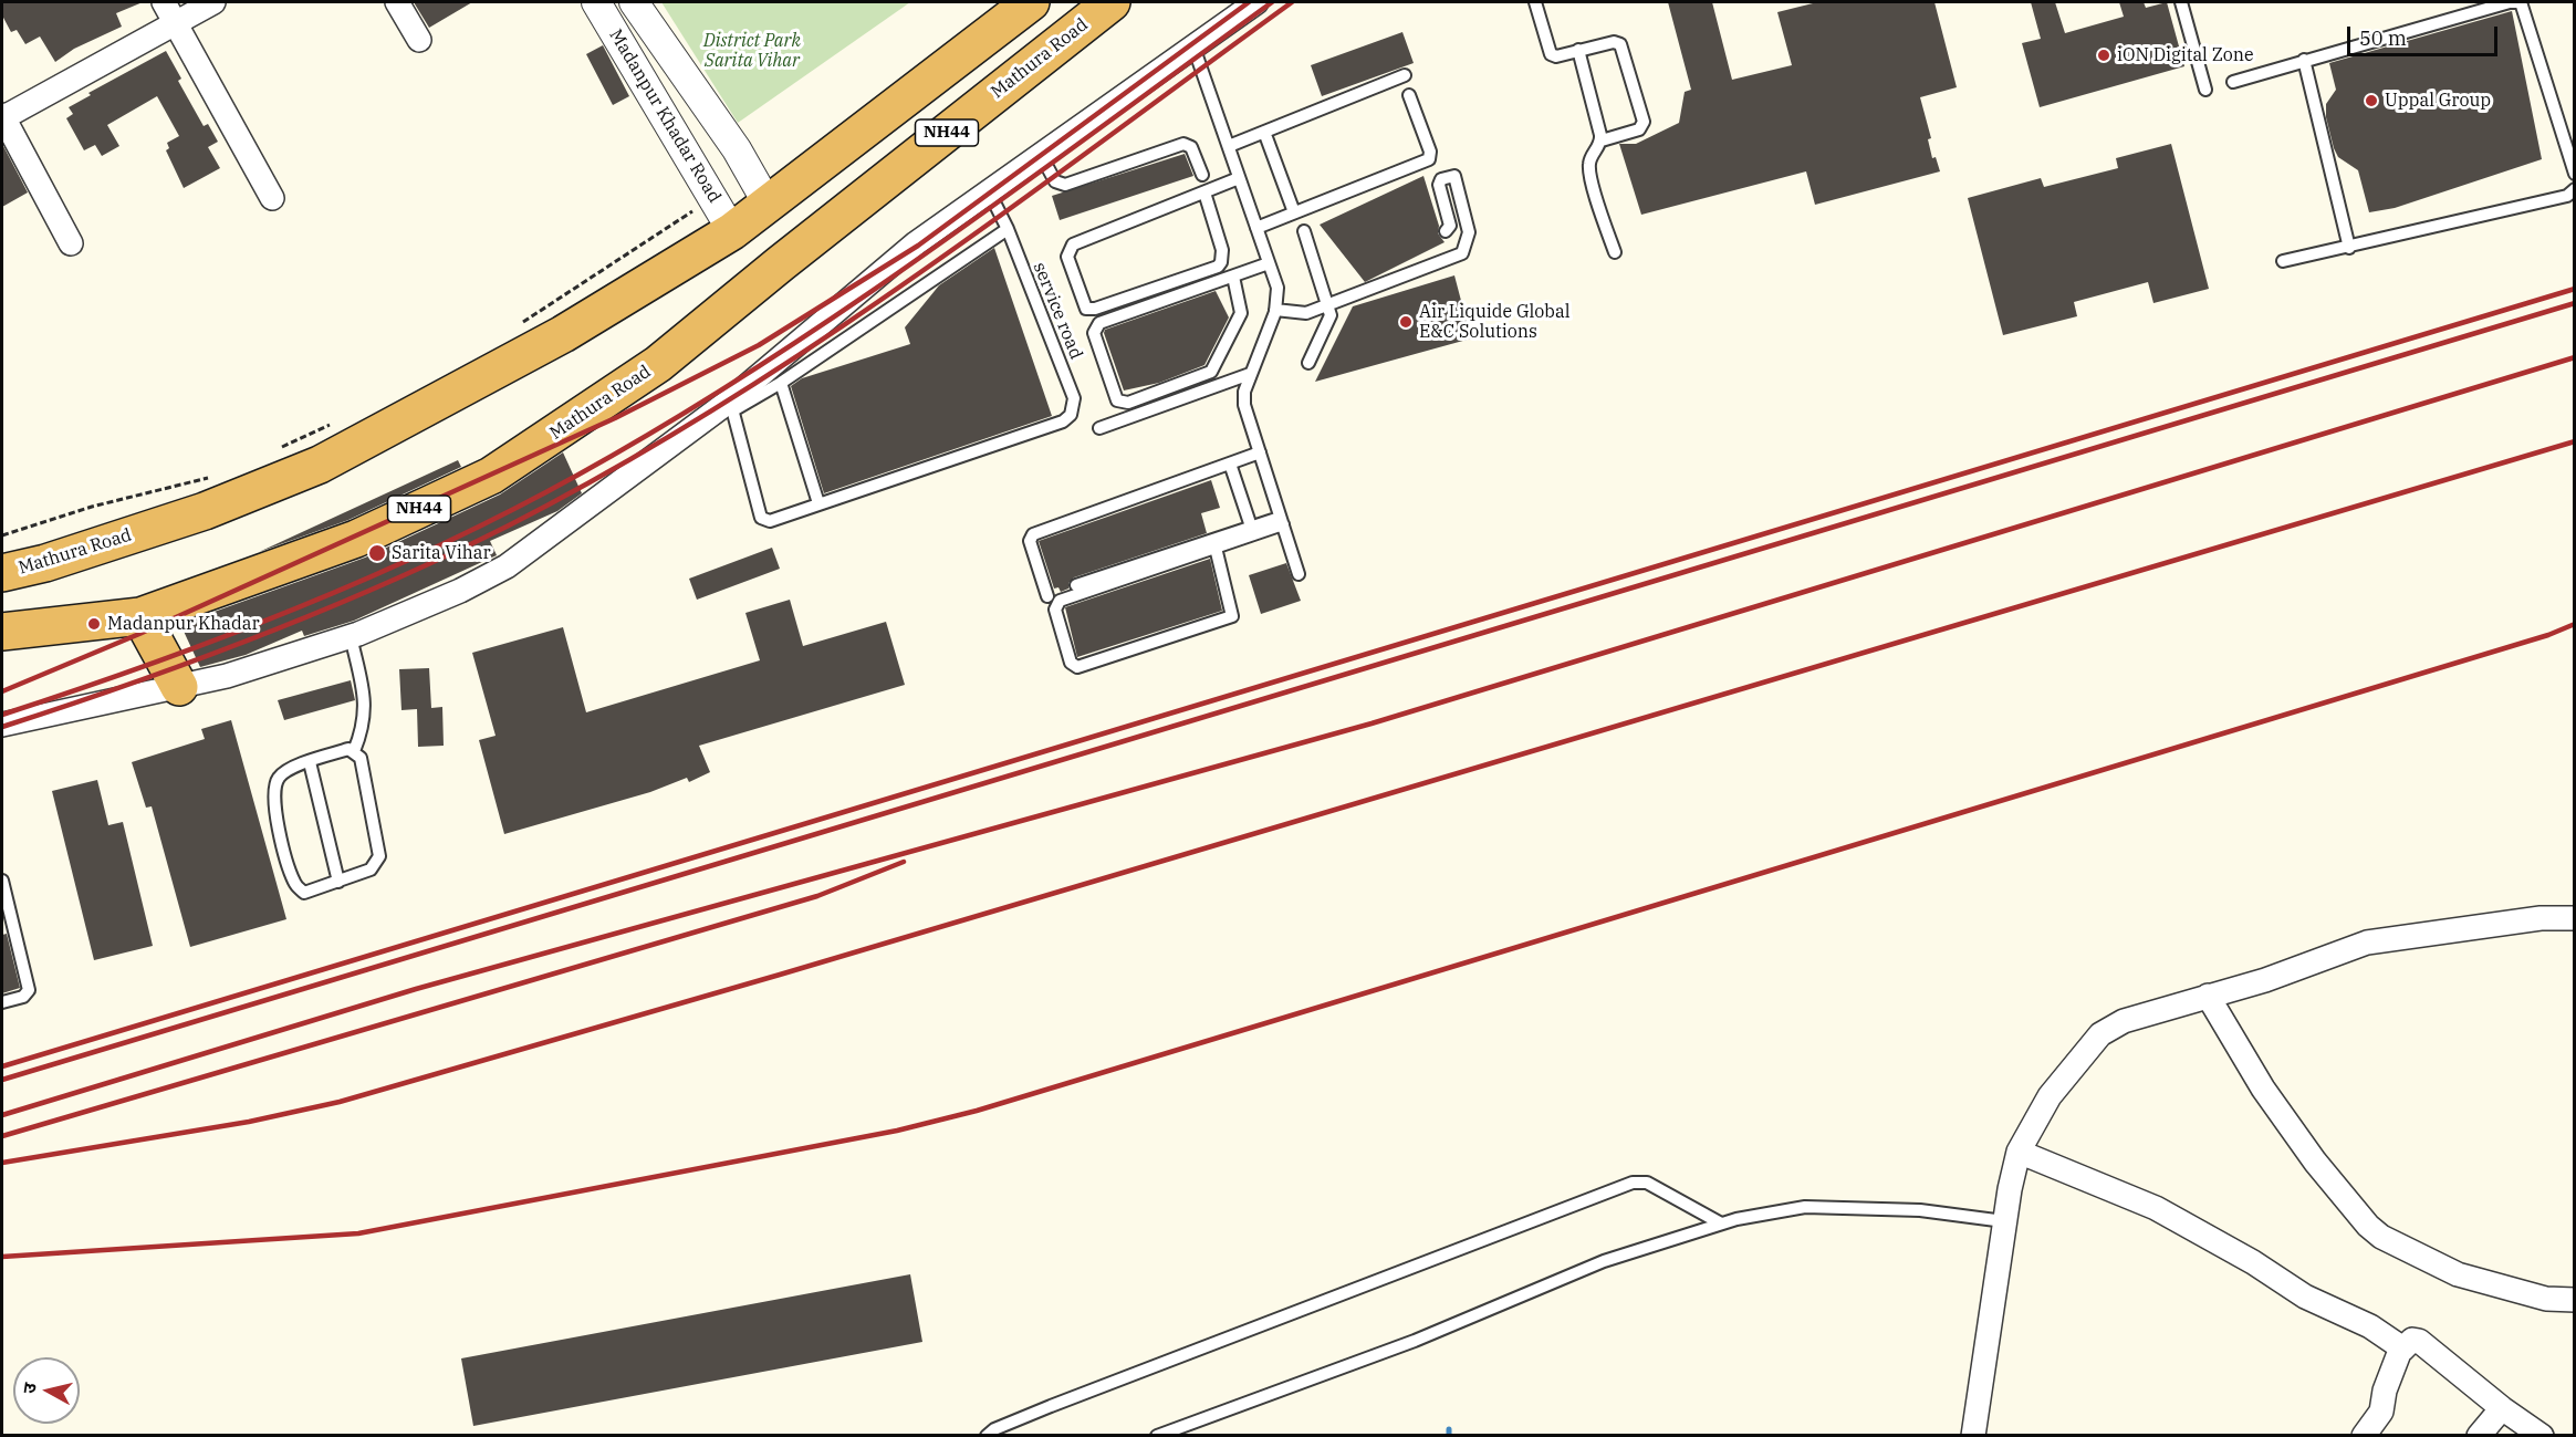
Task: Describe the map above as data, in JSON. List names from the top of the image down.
{
  "streets": {
    "highway": ["Mathura Road", "NH44"],
    "street": ["Madanpur Khadar Road"],
    "lane": ["service road"]
  },
  "crossings": [
    ["Mathura Road", "Madanpur Khadar Road"]
  ],
  "parks": ["District Park Sarita Vihar"],
  "places": [
    "iON Digital Zone",
    "Uppal Group",
    "Air Liquide Global E&C Solutions",
    "Sarita Vihar",
    "Madanpur Khadar"
  ],
  "scale_bar": "50 m",
  "north": "left"
}
